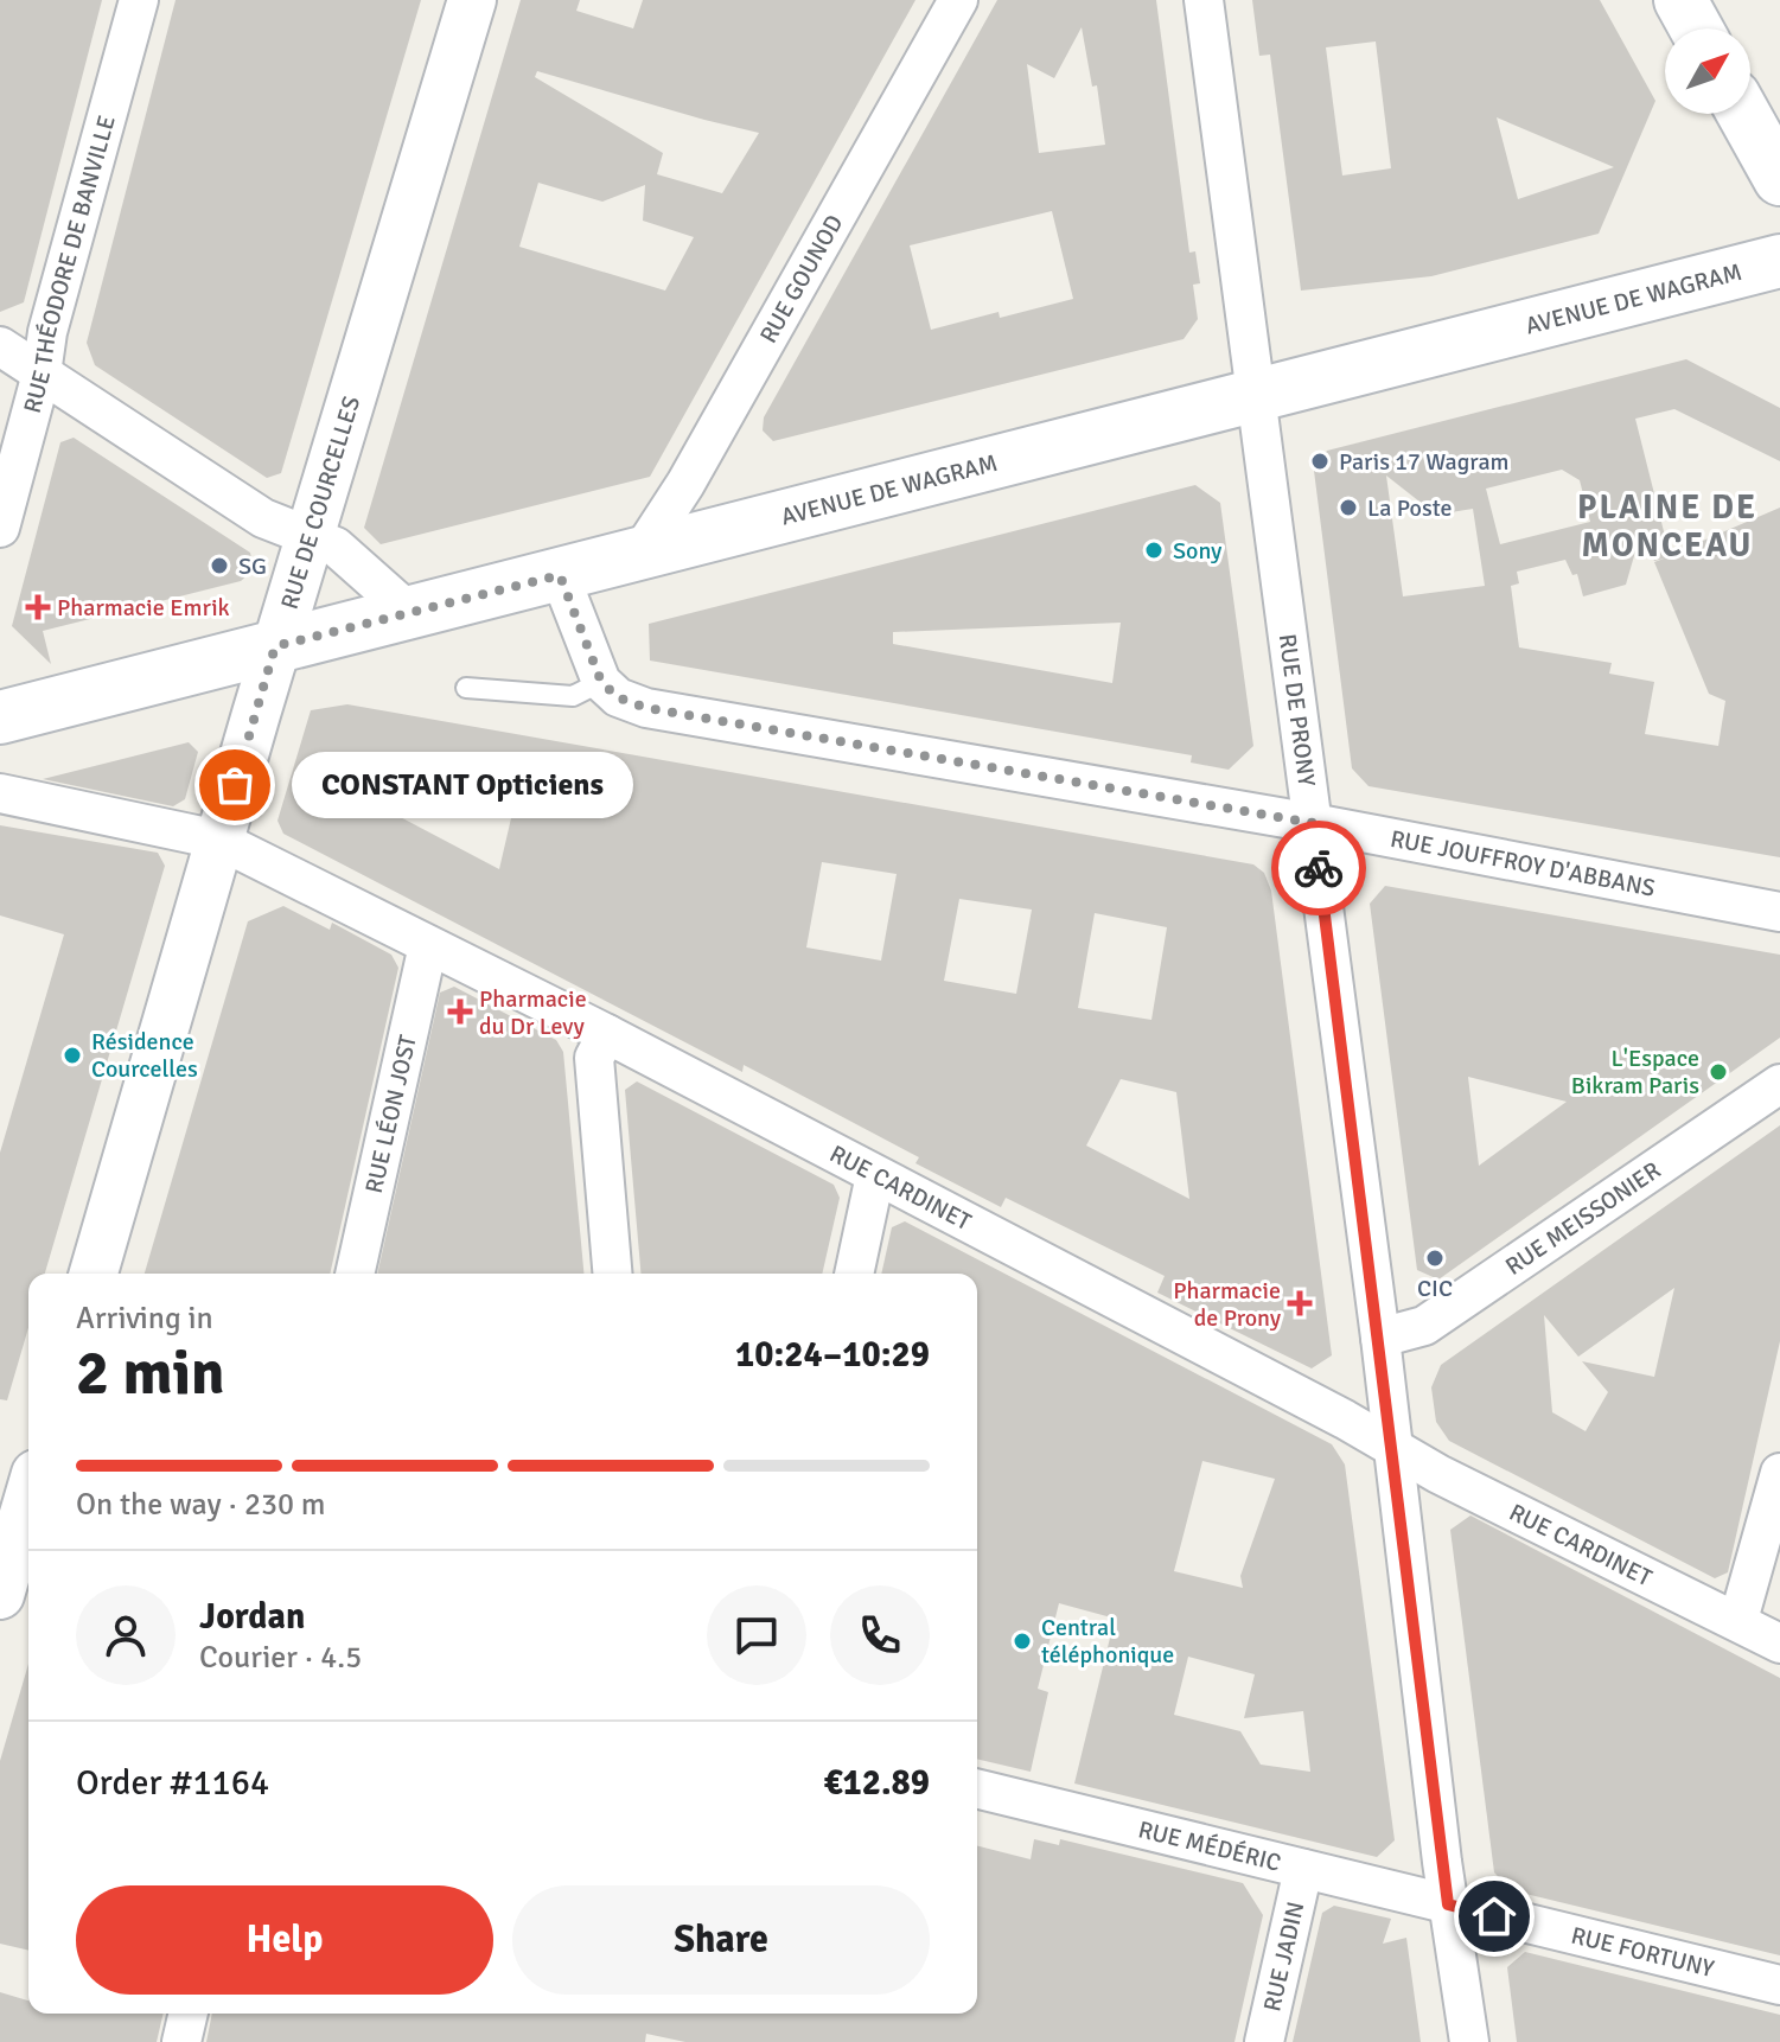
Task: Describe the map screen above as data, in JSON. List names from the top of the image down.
{
  "streets": {
    "main road": ["AVENUE DE WAGRAM"],
    "street": [
      "RUE THÉODORE DE BANVILLE",
      "RUE GOUNOD",
      "RUE DE COURCELLES",
      "RUE DE PRONY",
      "RUE JOUFFROY D'ABBANS",
      "RUE LÉON JOST",
      "RUE CARDINET",
      "RUE MEISSONIER",
      "RUE MÉDÉRIC",
      "RUE FORTUNY",
      "RUE JADIN"
    ]
  },
  "crossings": [
    ["RUE GOUNOD", "AVENUE DE WAGRAM"],
    ["AVENUE DE WAGRAM", "RUE DE COURCELLES"],
    ["AVENUE DE WAGRAM", "RUE DE PRONY"],
    ["RUE DE COURCELLES", "RUE CARDINET"],
    ["RUE DE PRONY", "RUE JOUFFROY D'ABBANS"],
    ["RUE DE PRONY", "RUE CARDINET"],
    ["RUE DE PRONY", "RUE MEISSONIER"],
    ["RUE DE PRONY", "RUE MÉDÉRIC"],
    ["RUE DE PRONY", "RUE FORTUNY"],
    ["RUE LÉON JOST", "RUE CARDINET"],
    ["RUE MÉDÉRIC", "RUE FORTUNY"],
    ["RUE MÉDÉRIC", "RUE JADIN"]
  ],
  "districts": ["PLAINE DE MONCEAU"],
  "places": {
    "other": [
      "Paris 17 Wagram",
      "La Poste",
      "Sony",
      "SG",
      "CONSTANT Opticiens",
      "Résidence Courcelles",
      "L'Espace Bikram Paris",
      "CIC",
      "Central téléphonique"
    ],
    "health": ["Pharmacie Emrik", "Pharmacie du Dr Levy", "Pharmacie de Prony"]
  },
  "north": "top right",
  "page": {
    "bubble": "CONSTANT Opticiens",
    "heading": ["2 min", "Arriving in", "10:24–10:29"],
    "panel": [
      "Jordan",
      "Courier · 4.5",
      "Order #1164",
      "€12.89"
    ],
    "bar": "On the way · 230 m",
    "buttons": ["Help", "Share"]
  }
}
